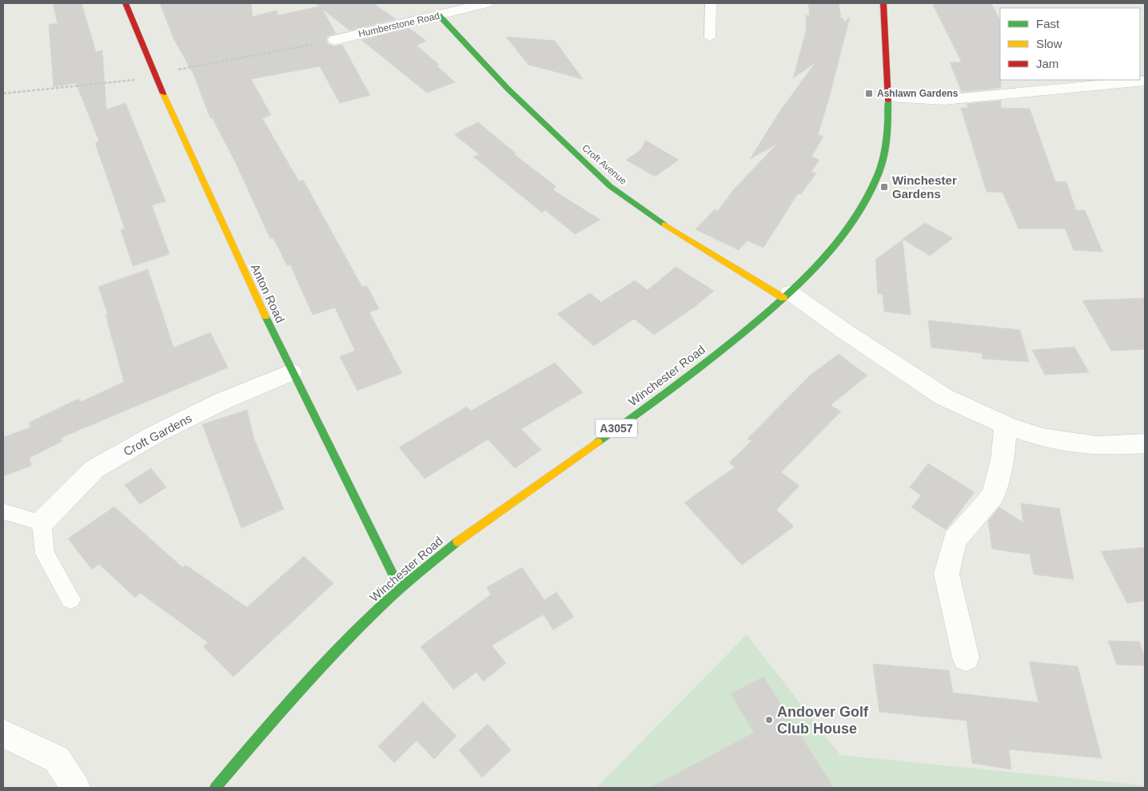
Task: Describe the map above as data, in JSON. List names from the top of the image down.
{
  "streets": {
    "street": [
      "Humberstone Road",
      "Croft Avenue",
      "Anton Road",
      "Winchester Road",
      "A3057",
      "Croft Gardens"
    ]
  },
  "crossings": [
    ["Humberstone Road", "Croft Avenue"],
    ["Croft Avenue", "Winchester Road"],
    ["Anton Road", "Winchester Road"],
    ["Anton Road", "Croft Gardens"]
  ],
  "places": {
    "transit": ["Ashlawn Gardens", "Winchester Gardens"],
    "other": ["Andover Golf Club House"]
  },
  "legend": ["Fast", "Slow", "Jam"]
}
